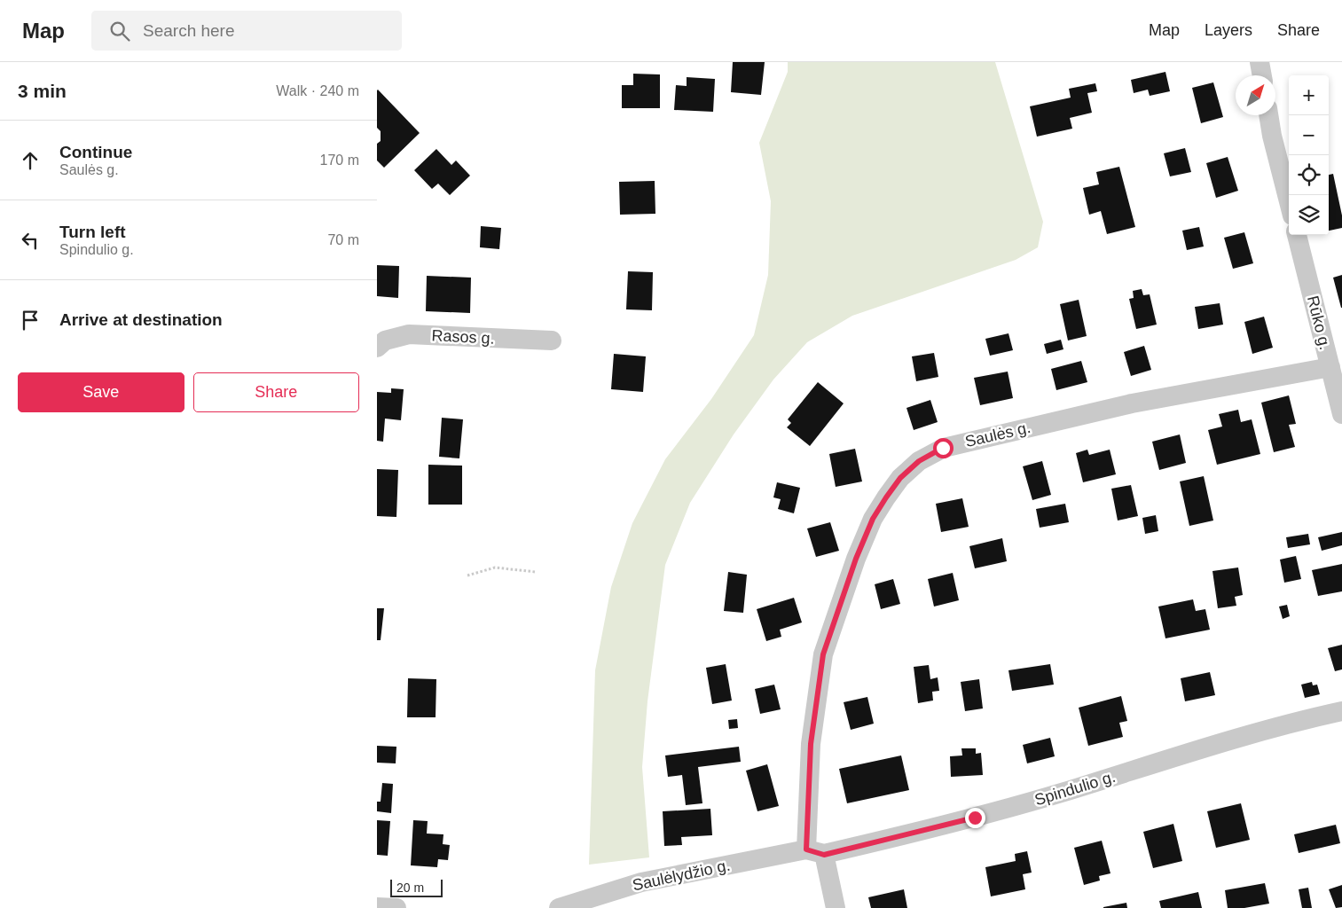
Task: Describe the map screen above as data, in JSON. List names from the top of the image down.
{
  "streets": {
    "street": [
      "Rūko g.",
      "Rasos g.",
      "Saulės g.",
      "Spindulio g.",
      "Saulėlydžio g."
    ]
  },
  "crossings": [
    ["Rūko g.", "Saulės g."],
    ["Saulės g.", "Spindulio g."],
    ["Saulės g.", "Saulėlydžio g."],
    ["Spindulio g.", "Saulėlydžio g."]
  ],
  "scale_bar": "20 m",
  "north": "top right",
  "page": {
    "header": "Map",
    "search": "Search here",
    "nav": ["Map", "Layers", "Share"],
    "heading": ["3 min", "Walk · 240 m"],
    "map_buttons": ["+", "−"],
    "list": [
      ["Continue", "Saulės g.", "170 m"],
      ["Turn left", "Spindulio g.", "70 m"],
      "Arrive at destination"
    ],
    "buttons": ["Save", "Share"],
    "scale": "20 m"
  }
}
